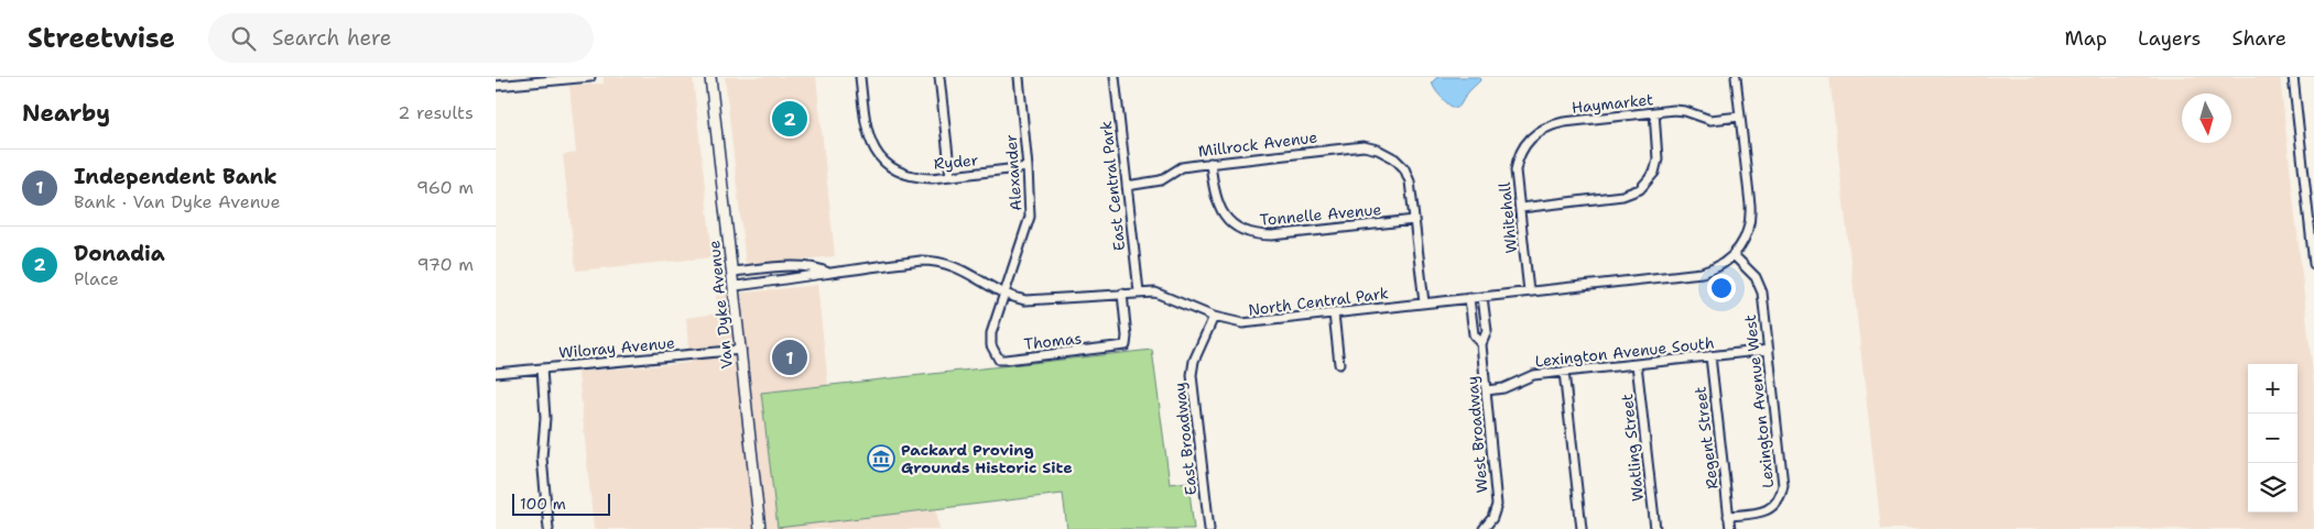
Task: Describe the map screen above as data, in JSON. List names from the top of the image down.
{
  "streets": {
    "main road": ["Van Dyke Avenue"],
    "street": [
      "Haymarket",
      "Millrock Avenue",
      "Ryder",
      "Alexander",
      "East Central Park",
      "Tonnelle Avenue",
      "Whitehall",
      "North Central Park",
      "Thomas",
      "Wiloray Avenue",
      "Lexington Avenue South",
      "Lexington Avenue West",
      "West Broadway",
      "Regent Street",
      "East Broadway",
      "Watling Street"
    ]
  },
  "crossings": [
    ["Haymarket", "Whitehall"],
    ["Millrock Avenue", "East Central Park"],
    ["Millrock Avenue", "Tonnelle Avenue"],
    ["Ryder", "Alexander"],
    ["Alexander", "North Central Park"],
    ["Alexander", "Thomas"],
    ["East Central Park", "North Central Park"],
    ["Whitehall", "North Central Park"],
    ["North Central Park", "Van Dyke Avenue"],
    ["North Central Park", "Thomas"],
    ["North Central Park", "Lexington Avenue West"],
    ["North Central Park", "West Broadway"],
    ["North Central Park", "East Broadway"],
    ["Van Dyke Avenue", "Wiloray Avenue"],
    ["Lexington Avenue South", "Lexington Avenue West"],
    ["Lexington Avenue South", "West Broadway"],
    ["Lexington Avenue South", "Regent Street"],
    ["Lexington Avenue South", "Watling Street"],
    ["Lexington Avenue West", "Regent Street"]
  ],
  "places": {
    "museum": ["Packard Proving Grounds Historic Site"]
  },
  "scale_bar": "100 m",
  "north": "bottom",
  "page": {
    "header": "Streetwise",
    "search": "Search here",
    "nav": ["Map", "Layers", "Share"],
    "heading": ["Nearby", "2 results"],
    "pins": ["2", "1"],
    "list": [
      {
        "mark": "1",
        "name": "Independent Bank",
        "note": "Bank · Van Dyke Avenue",
        "value": "960 m"
      },
      {
        "mark": "2",
        "name": "Donadia",
        "note": "Place",
        "value": "970 m"
      }
    ],
    "map_buttons": ["+", "−"],
    "scale": "100 m"
  }
}
